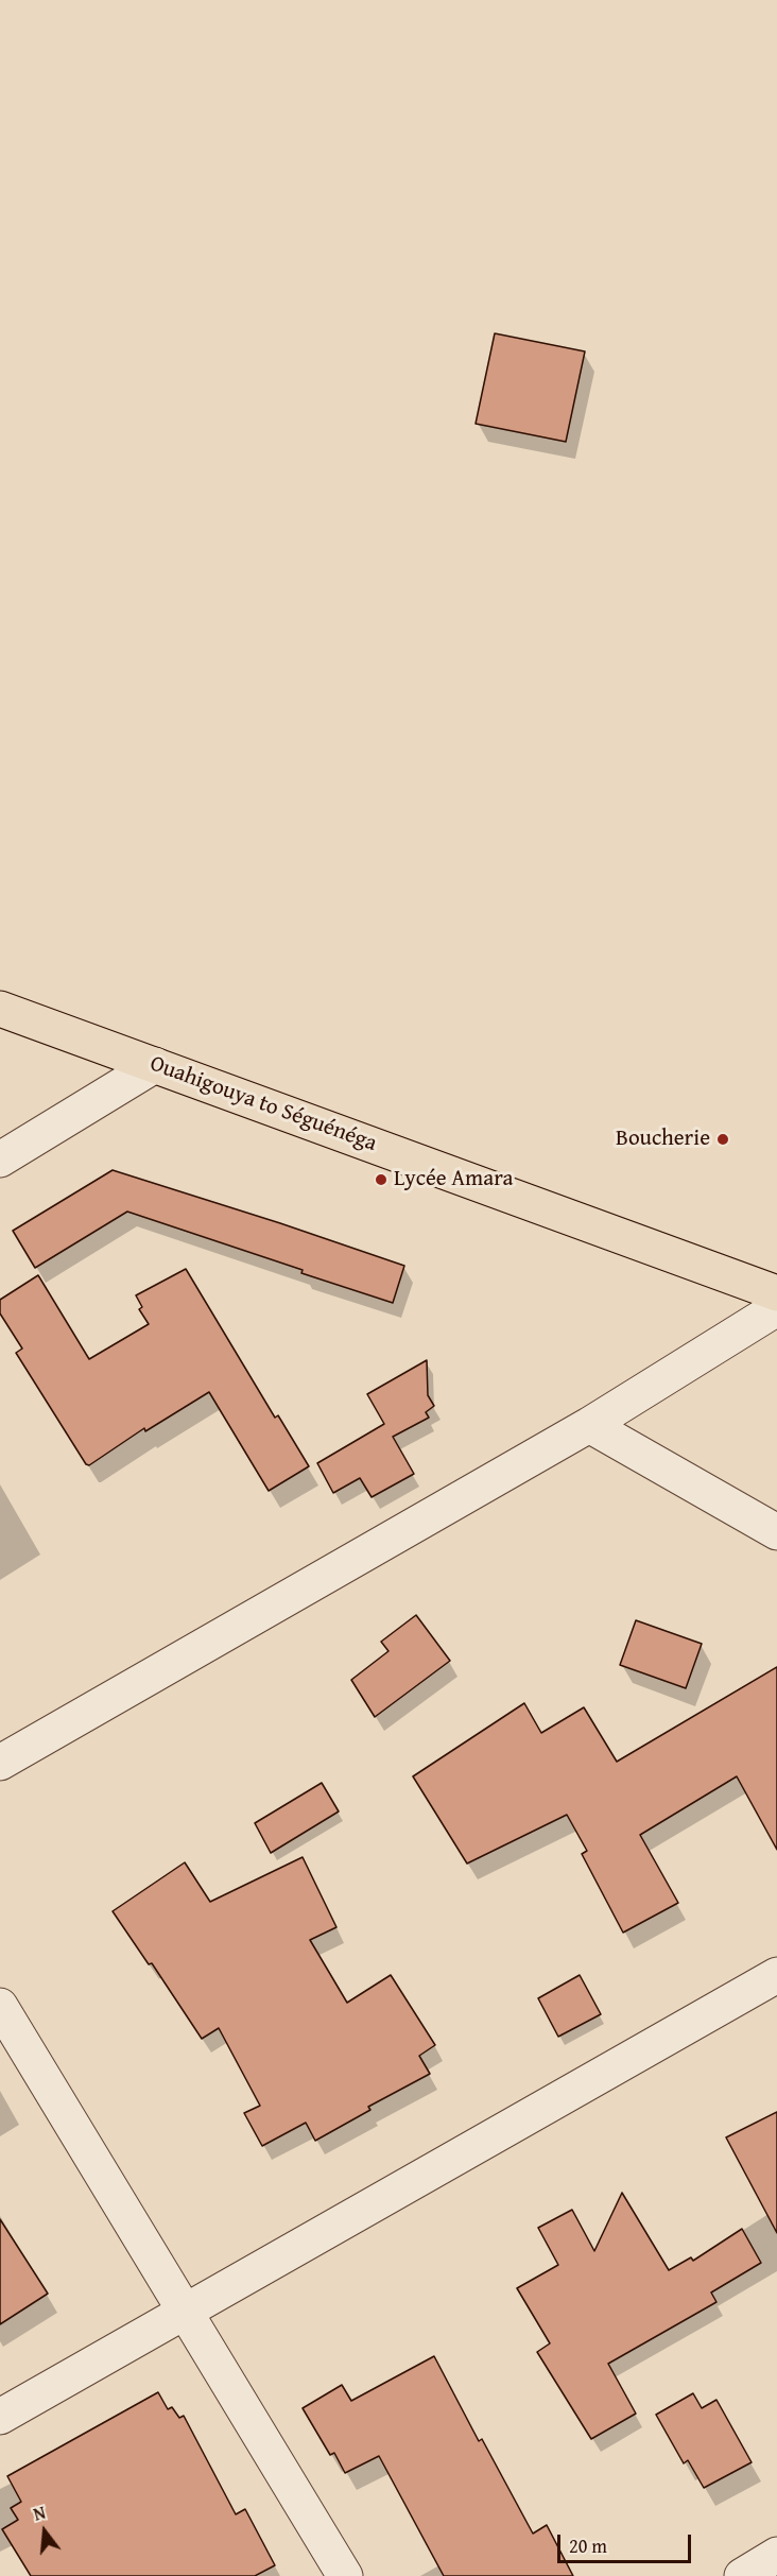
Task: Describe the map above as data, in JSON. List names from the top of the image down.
{
  "streets": {
    "main road": ["Ouahigouya to Séguénéga"]
  },
  "places": ["Boucherie", "Lycée Amara"],
  "scale_bar": "20 m",
  "north": "top"
}
